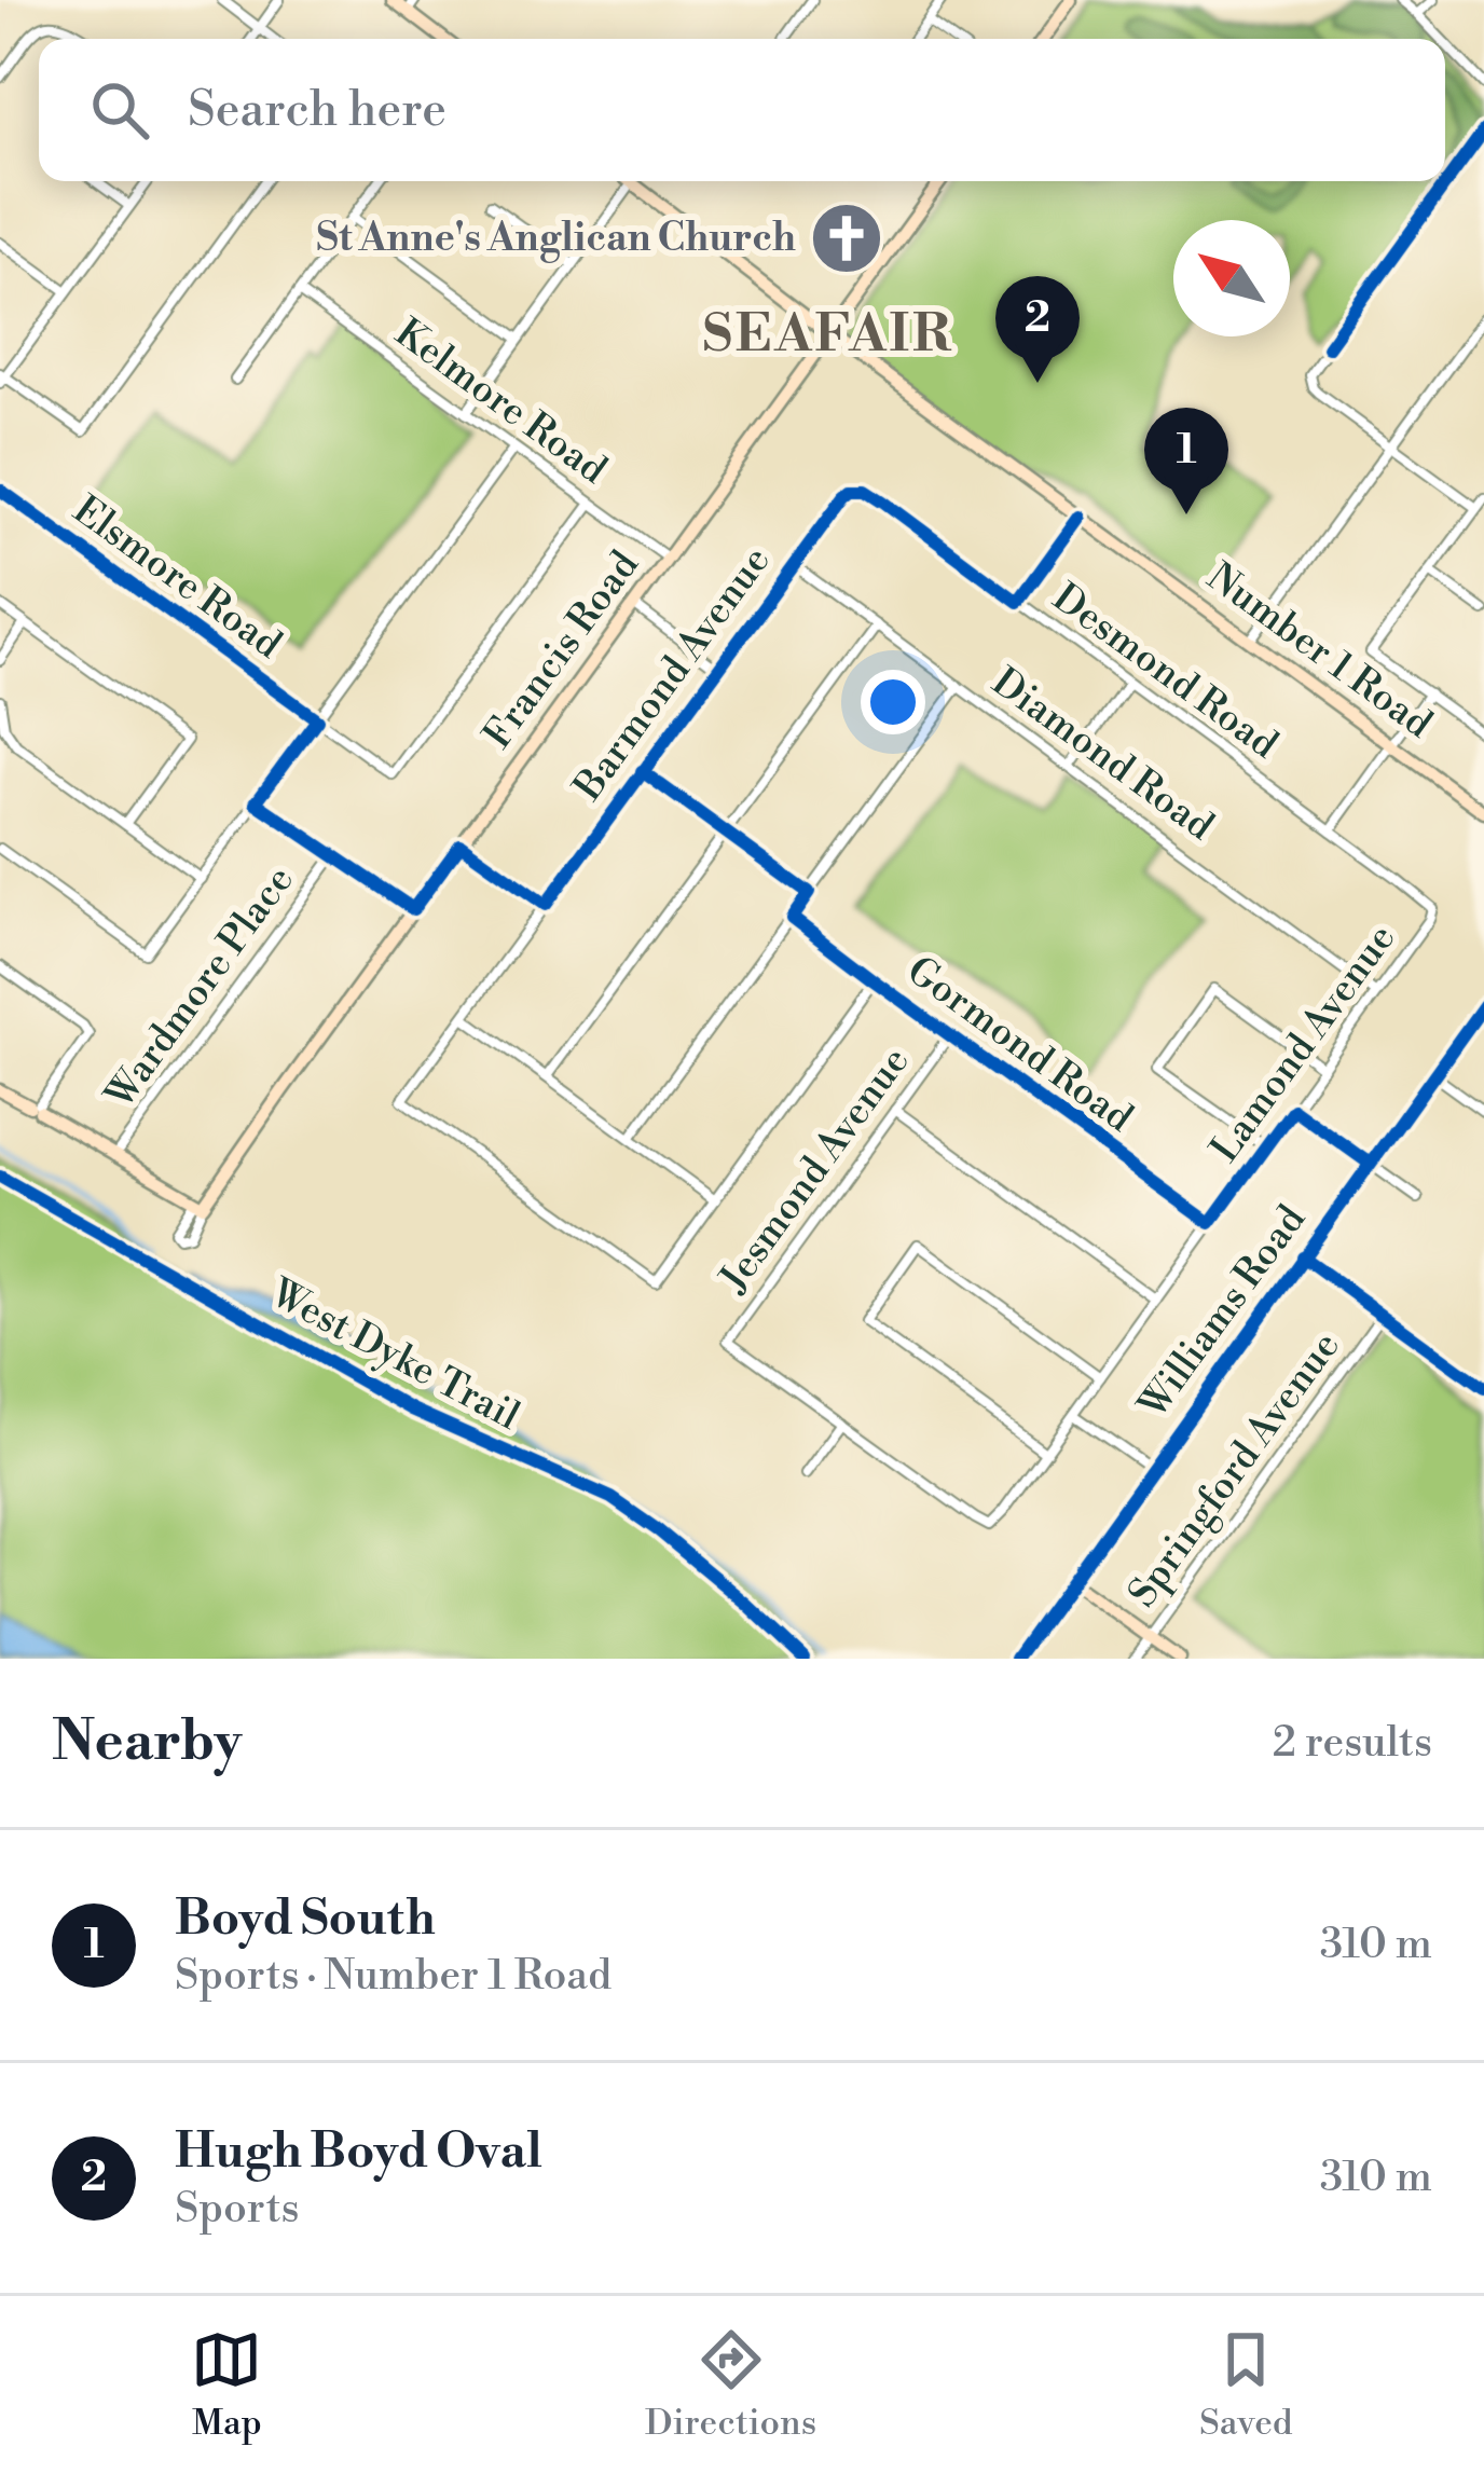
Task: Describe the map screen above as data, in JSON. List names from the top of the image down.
{
  "streets": {
    "street": [
      "Kelmore Road",
      "Elsmore Road",
      "Francis Road",
      "Number 1 Road",
      "Desmond Road",
      "Barmond Avenue",
      "Diamond Road",
      "Wardmore Place",
      "Lamond Avenue",
      "Gormond Road",
      "Jesmond Avenue",
      "Williams Road",
      "Springford Avenue"
    ],
    "cycle path": ["West Dyke Trail"]
  },
  "crossings": [
    ["Kelmore Road", "Elsmore Road"],
    ["Kelmore Road", "Francis Road"],
    ["Francis Road", "Number 1 Road"],
    ["Francis Road", "Wardmore Place"],
    ["Desmond Road", "Barmond Avenue"],
    ["Desmond Road", "Lamond Avenue"],
    ["Barmond Avenue", "Diamond Road"],
    ["Diamond Road", "Lamond Avenue"],
    ["Lamond Avenue", "Gormond Road"],
    ["Lamond Avenue", "Jesmond Avenue"],
    ["Gormond Road", "Jesmond Avenue"]
  ],
  "districts": ["SEAFAIR"],
  "places": {
    "church": ["St Anne's Anglican Church"]
  },
  "north": "top left",
  "page": {
    "search": "Search here",
    "pins": ["2", "1"],
    "heading": ["Nearby", "2 results"],
    "list": [
      {
        "mark": "1",
        "name": "Boyd South",
        "note": "Sports · Number 1 Road",
        "value": "310 m"
      },
      {
        "mark": "2",
        "name": "Hugh Boyd Oval",
        "note": "Sports",
        "value": "310 m"
      }
    ],
    "nav": ["Map", "Directions", "Saved"]
  }
}
